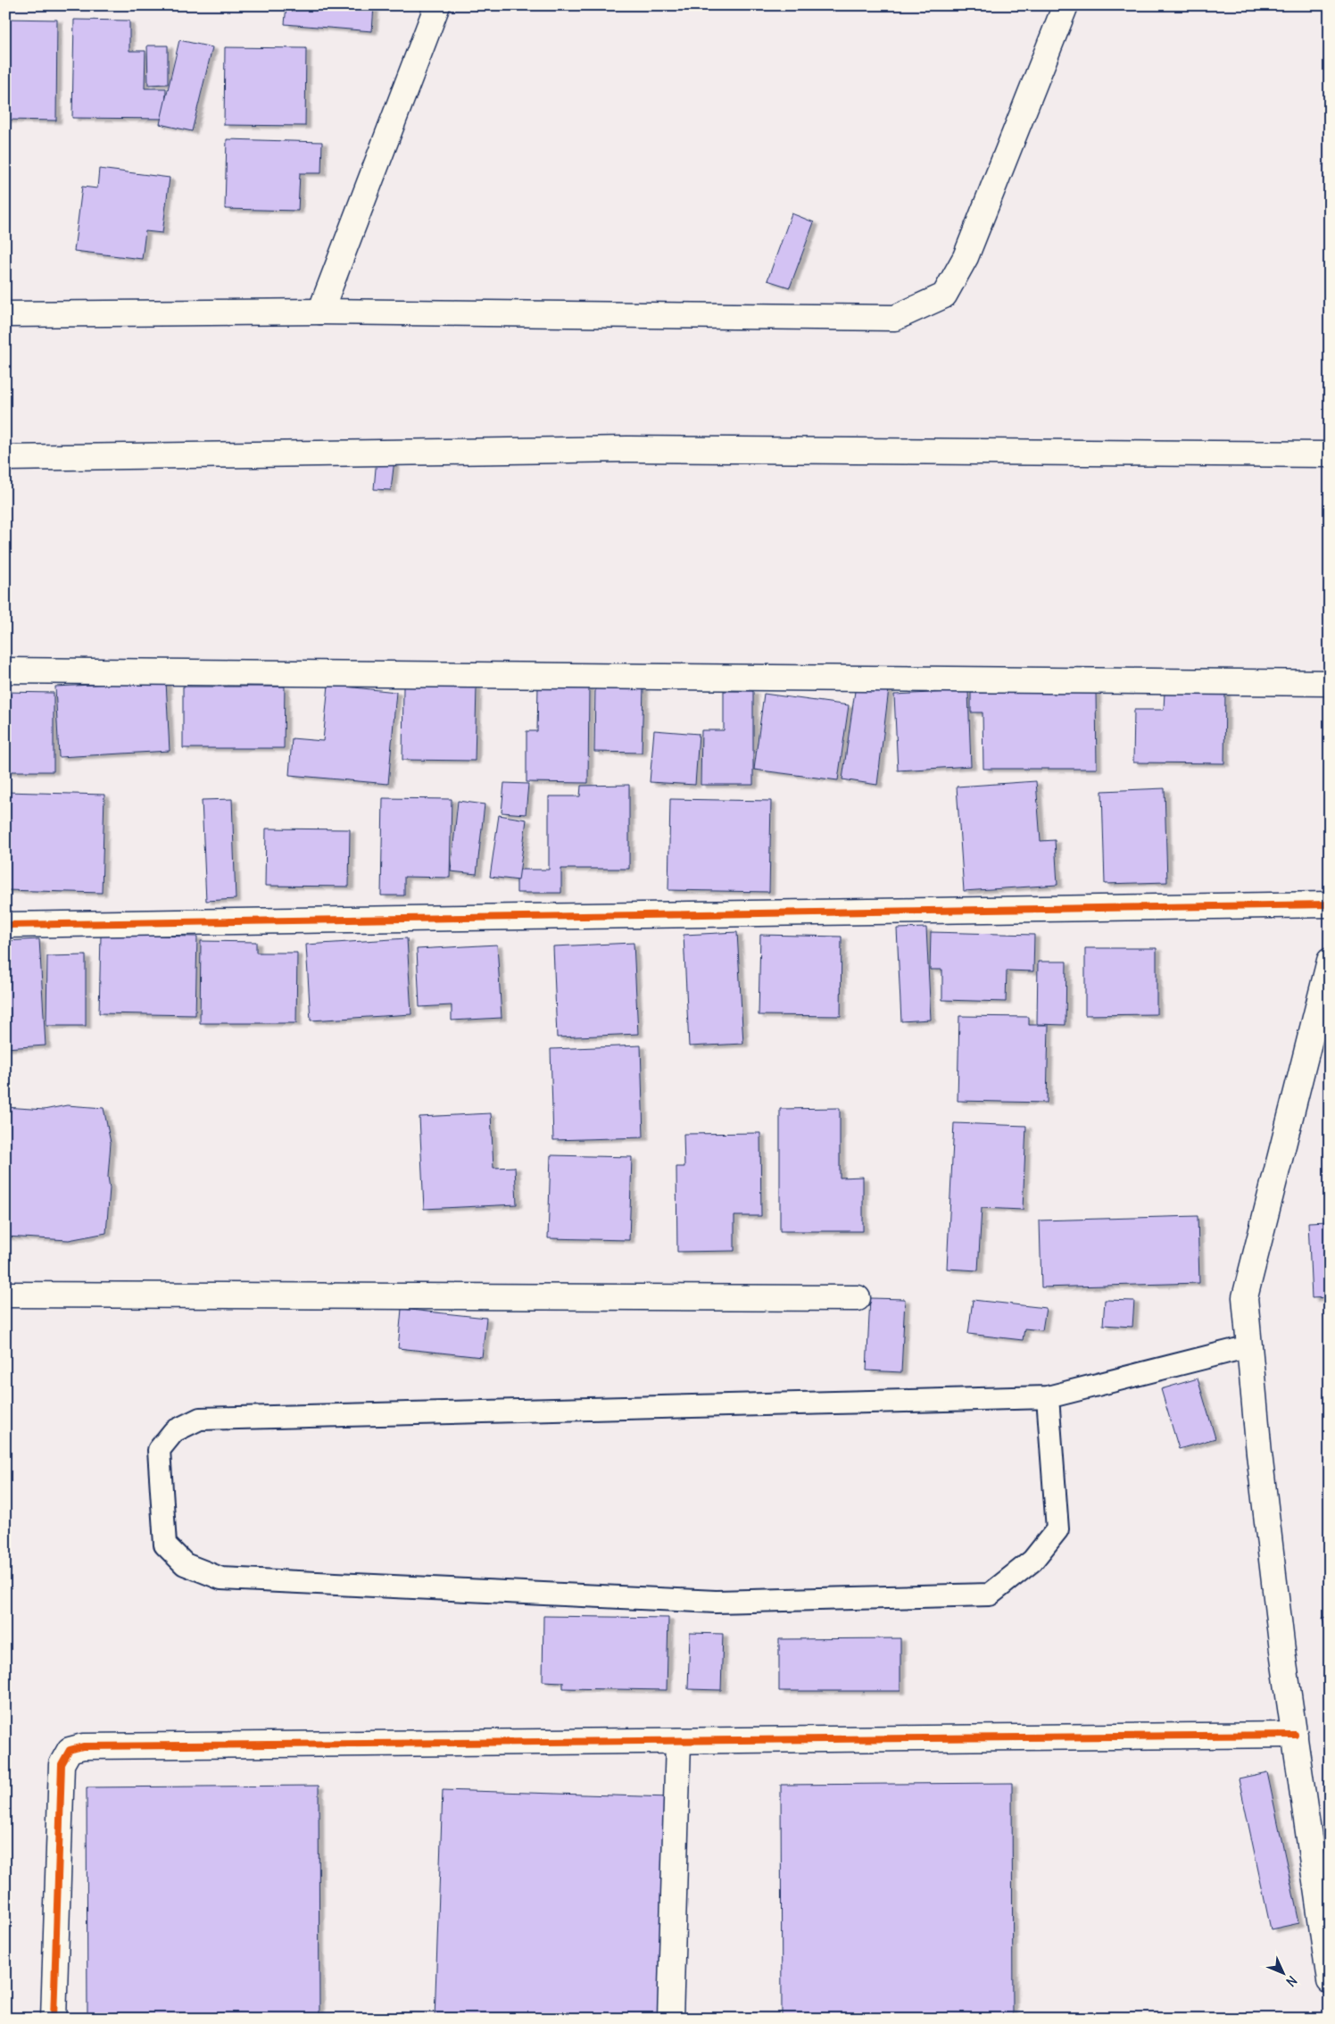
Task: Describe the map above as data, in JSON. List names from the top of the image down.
{
  "north": "bottom right"
}
